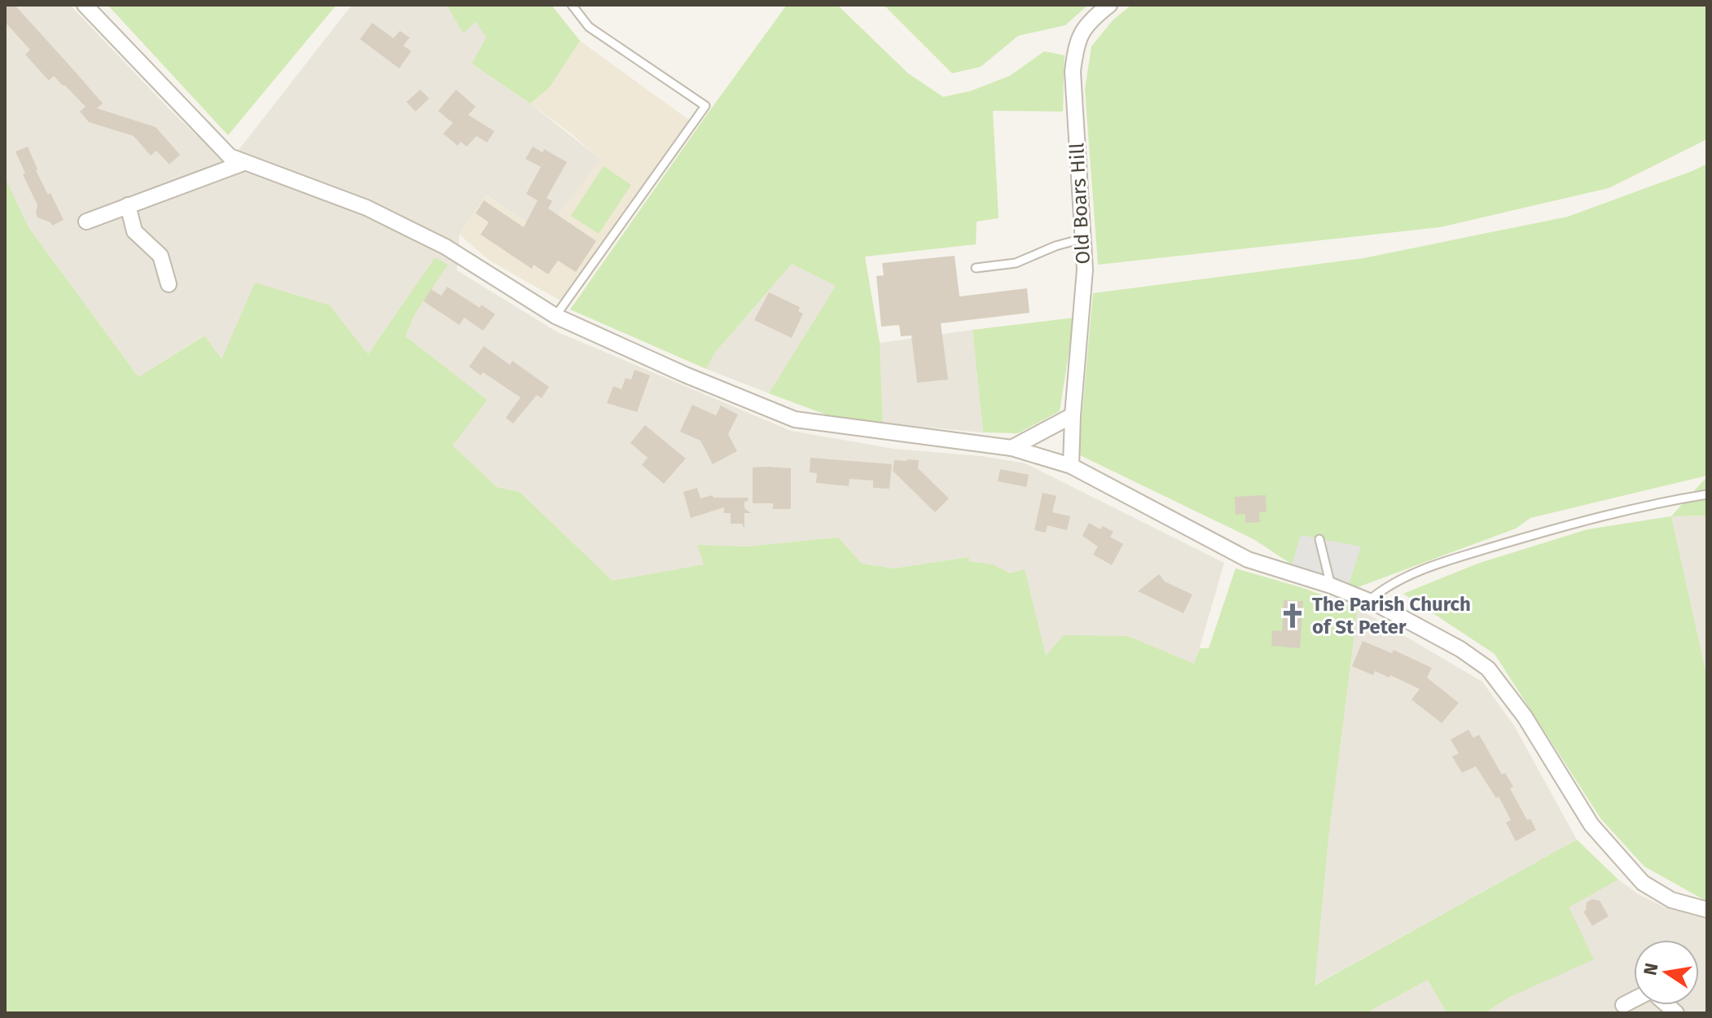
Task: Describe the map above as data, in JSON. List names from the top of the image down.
{
  "streets": {
    "street": ["Old Boars Hill"]
  },
  "places": {
    "church": ["The Parish Church of St Peter"]
  },
  "north": "left"
}
